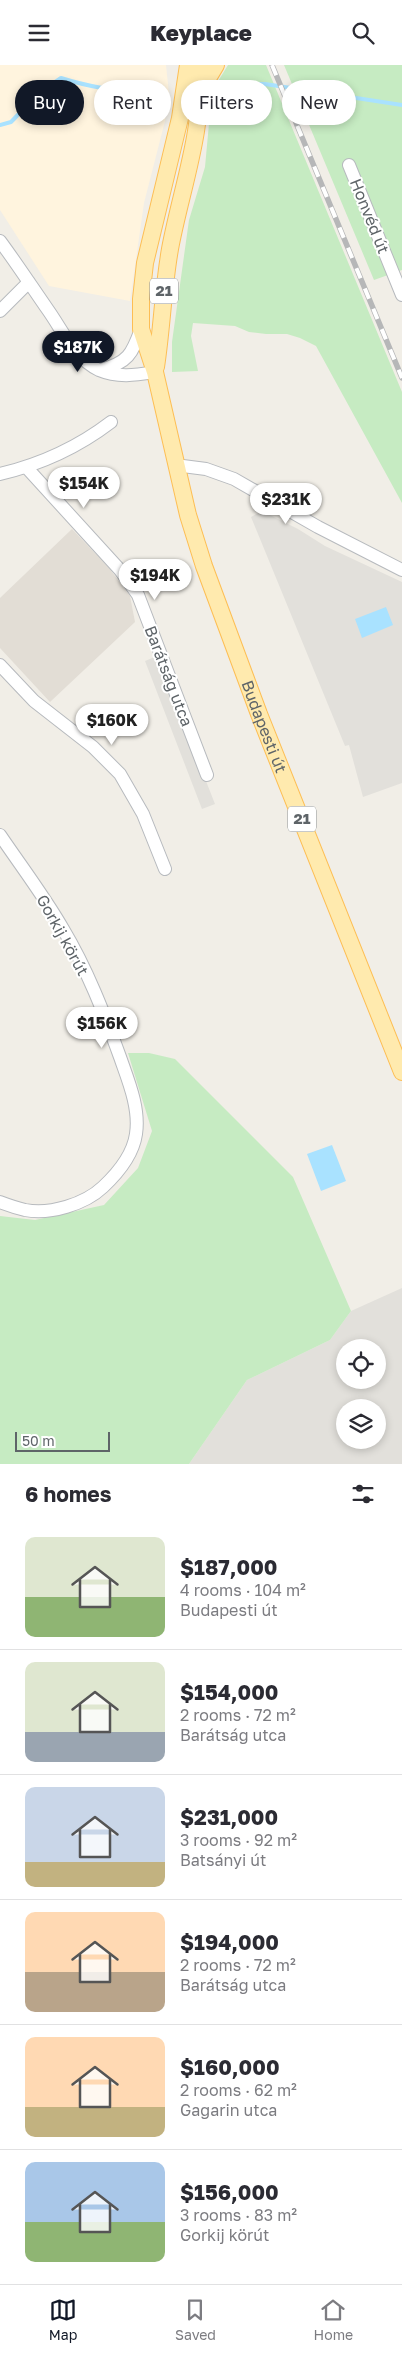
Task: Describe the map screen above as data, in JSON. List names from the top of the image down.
{
  "streets": {
    "main road": ["21", "Budapesti út"],
    "street": ["Honvéd út", "Barátság utca", "Gorkij körút"]
  },
  "crossings": [
    ["21", "Budapesti út"]
  ],
  "scale_bar": "50 m",
  "page": {
    "header": "Keyplace",
    "chip": [
      "Buy",
      "Rent",
      "Filters",
      "New"
    ],
    "price": [
      "$187K",
      "$154K",
      "$231K",
      "$194K",
      "$160K",
      "$156K"
    ],
    "scale": "50 m",
    "heading": "6 homes",
    "list": [
      {
        "name": "$187,000",
        "note": "4 rooms · 104 m² · Budapesti út"
      },
      {
        "name": "$154,000",
        "note": "2 rooms · 72 m² · Barátság utca"
      },
      {
        "name": "$231,000",
        "note": "3 rooms · 92 m² · Batsányi út"
      },
      {
        "name": "$194,000",
        "note": "2 rooms · 72 m² · Barátság utca"
      },
      {
        "name": "$160,000",
        "note": "2 rooms · 62 m² · Gagarin utca"
      },
      {
        "name": "$156,000",
        "note": "3 rooms · 83 m² · Gorkij körút"
      }
    ],
    "tabs": ["Map", "Saved", "Home"]
  }
}
